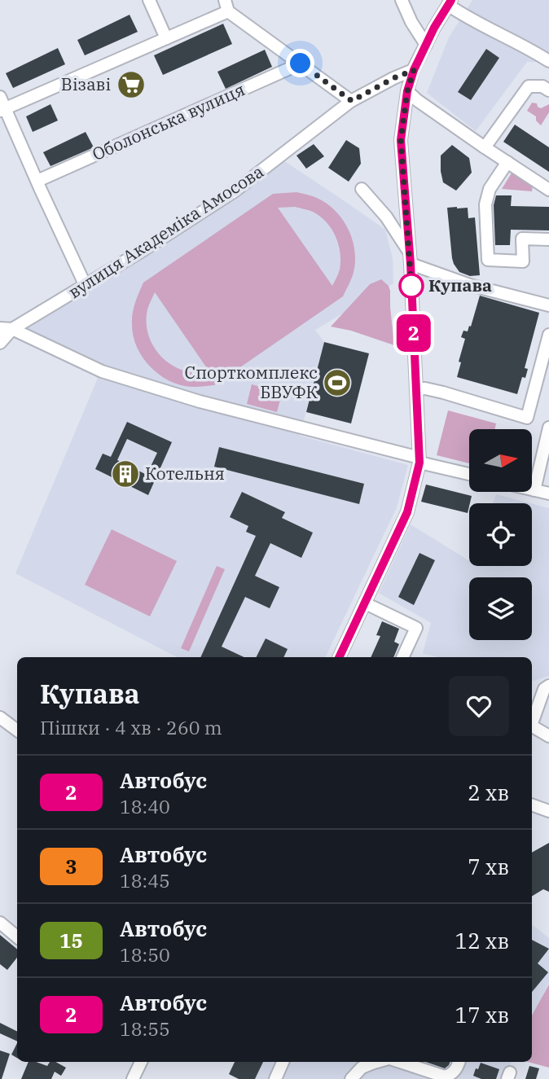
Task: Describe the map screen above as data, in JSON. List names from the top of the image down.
{
  "streets": {
    "street": ["Оболонська вулиця", "вулиця Академіка Амосова"]
  },
  "places": {
    "supermarket": ["Візаві"],
    "other": ["Купава"],
    "sports": ["Спорткомплекс БВУФК"],
    "building": ["Котельня"]
  },
  "lines": ["bus line 2"],
  "north": "right",
  "page": {
    "on_map": "2",
    "heading": ["Купава", "Пішки · 4 хв · 260 m"],
    "list": [
      {
        "mark": "2",
        "name": "Автобус",
        "note": "18:40",
        "value": "2 хв"
      },
      {
        "mark": "3",
        "name": "Автобус",
        "note": "18:45",
        "value": "7 хв"
      },
      {
        "mark": "15",
        "name": "Автобус",
        "note": "18:50",
        "value": "12 хв"
      },
      {
        "mark": "2",
        "name": "Автобус",
        "note": "18:55",
        "value": "17 хв"
      }
    ]
  }
}
